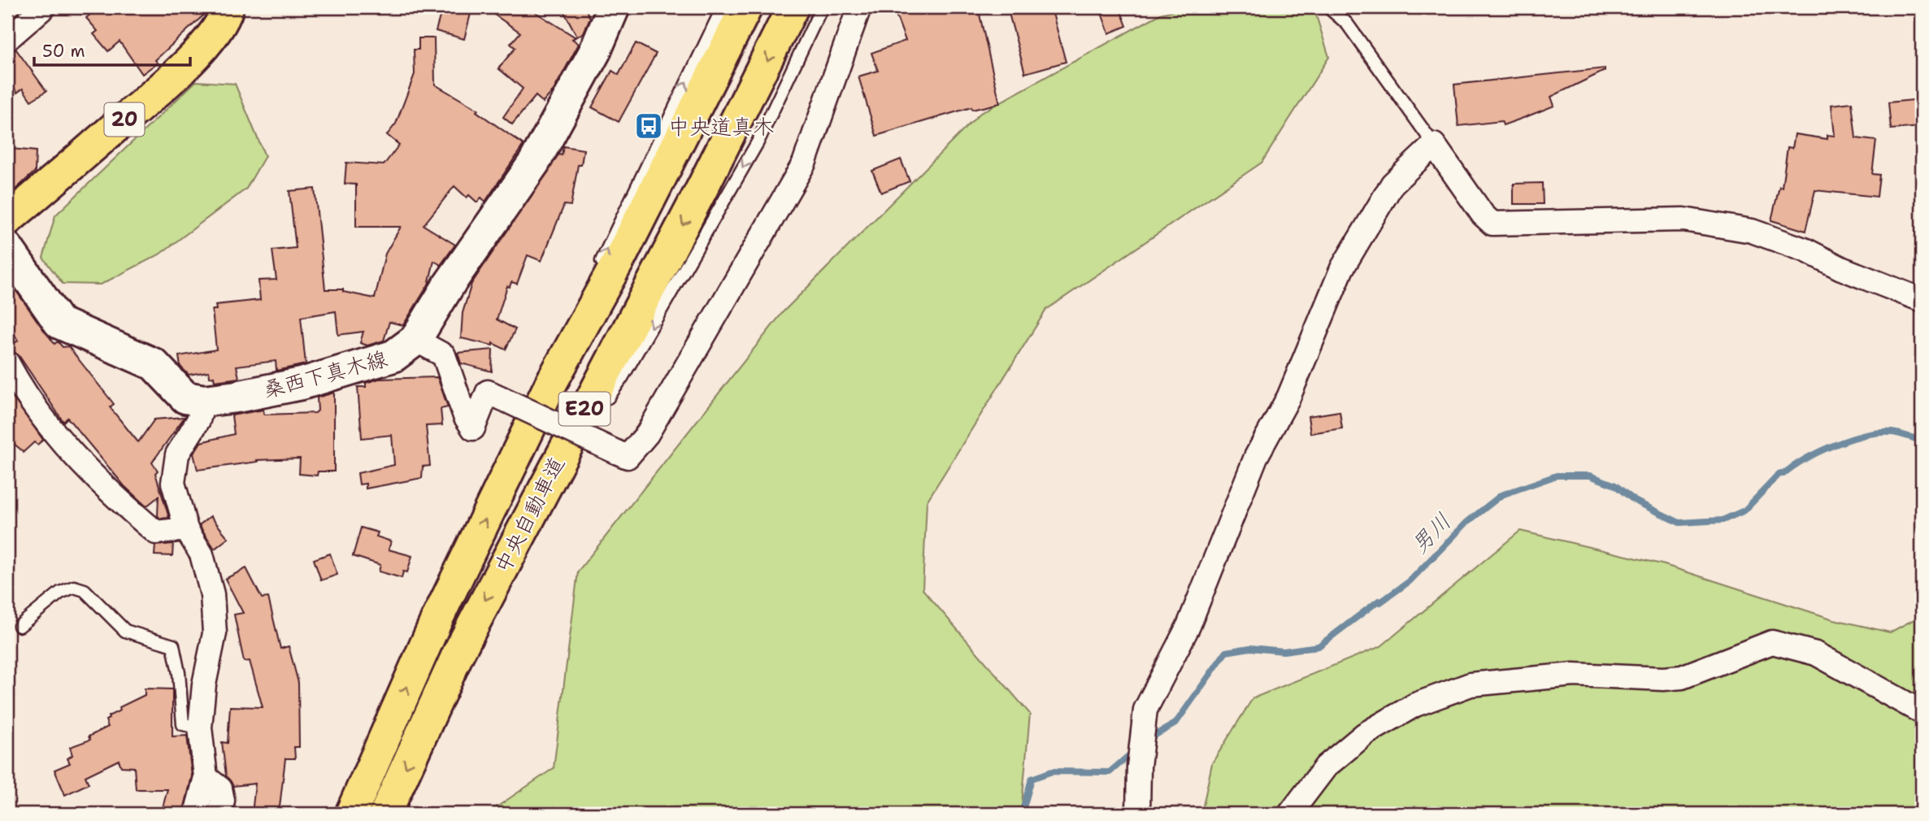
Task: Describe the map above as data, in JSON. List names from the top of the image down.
{
  "streets": {
    "highway": ["20", "E20", "中央自動車道"],
    "main road": ["桑西下真木線"]
  },
  "water": ["男川"],
  "places": {
    "bus stop": ["中央道真木"]
  },
  "scale_bar": "50 m"
}
